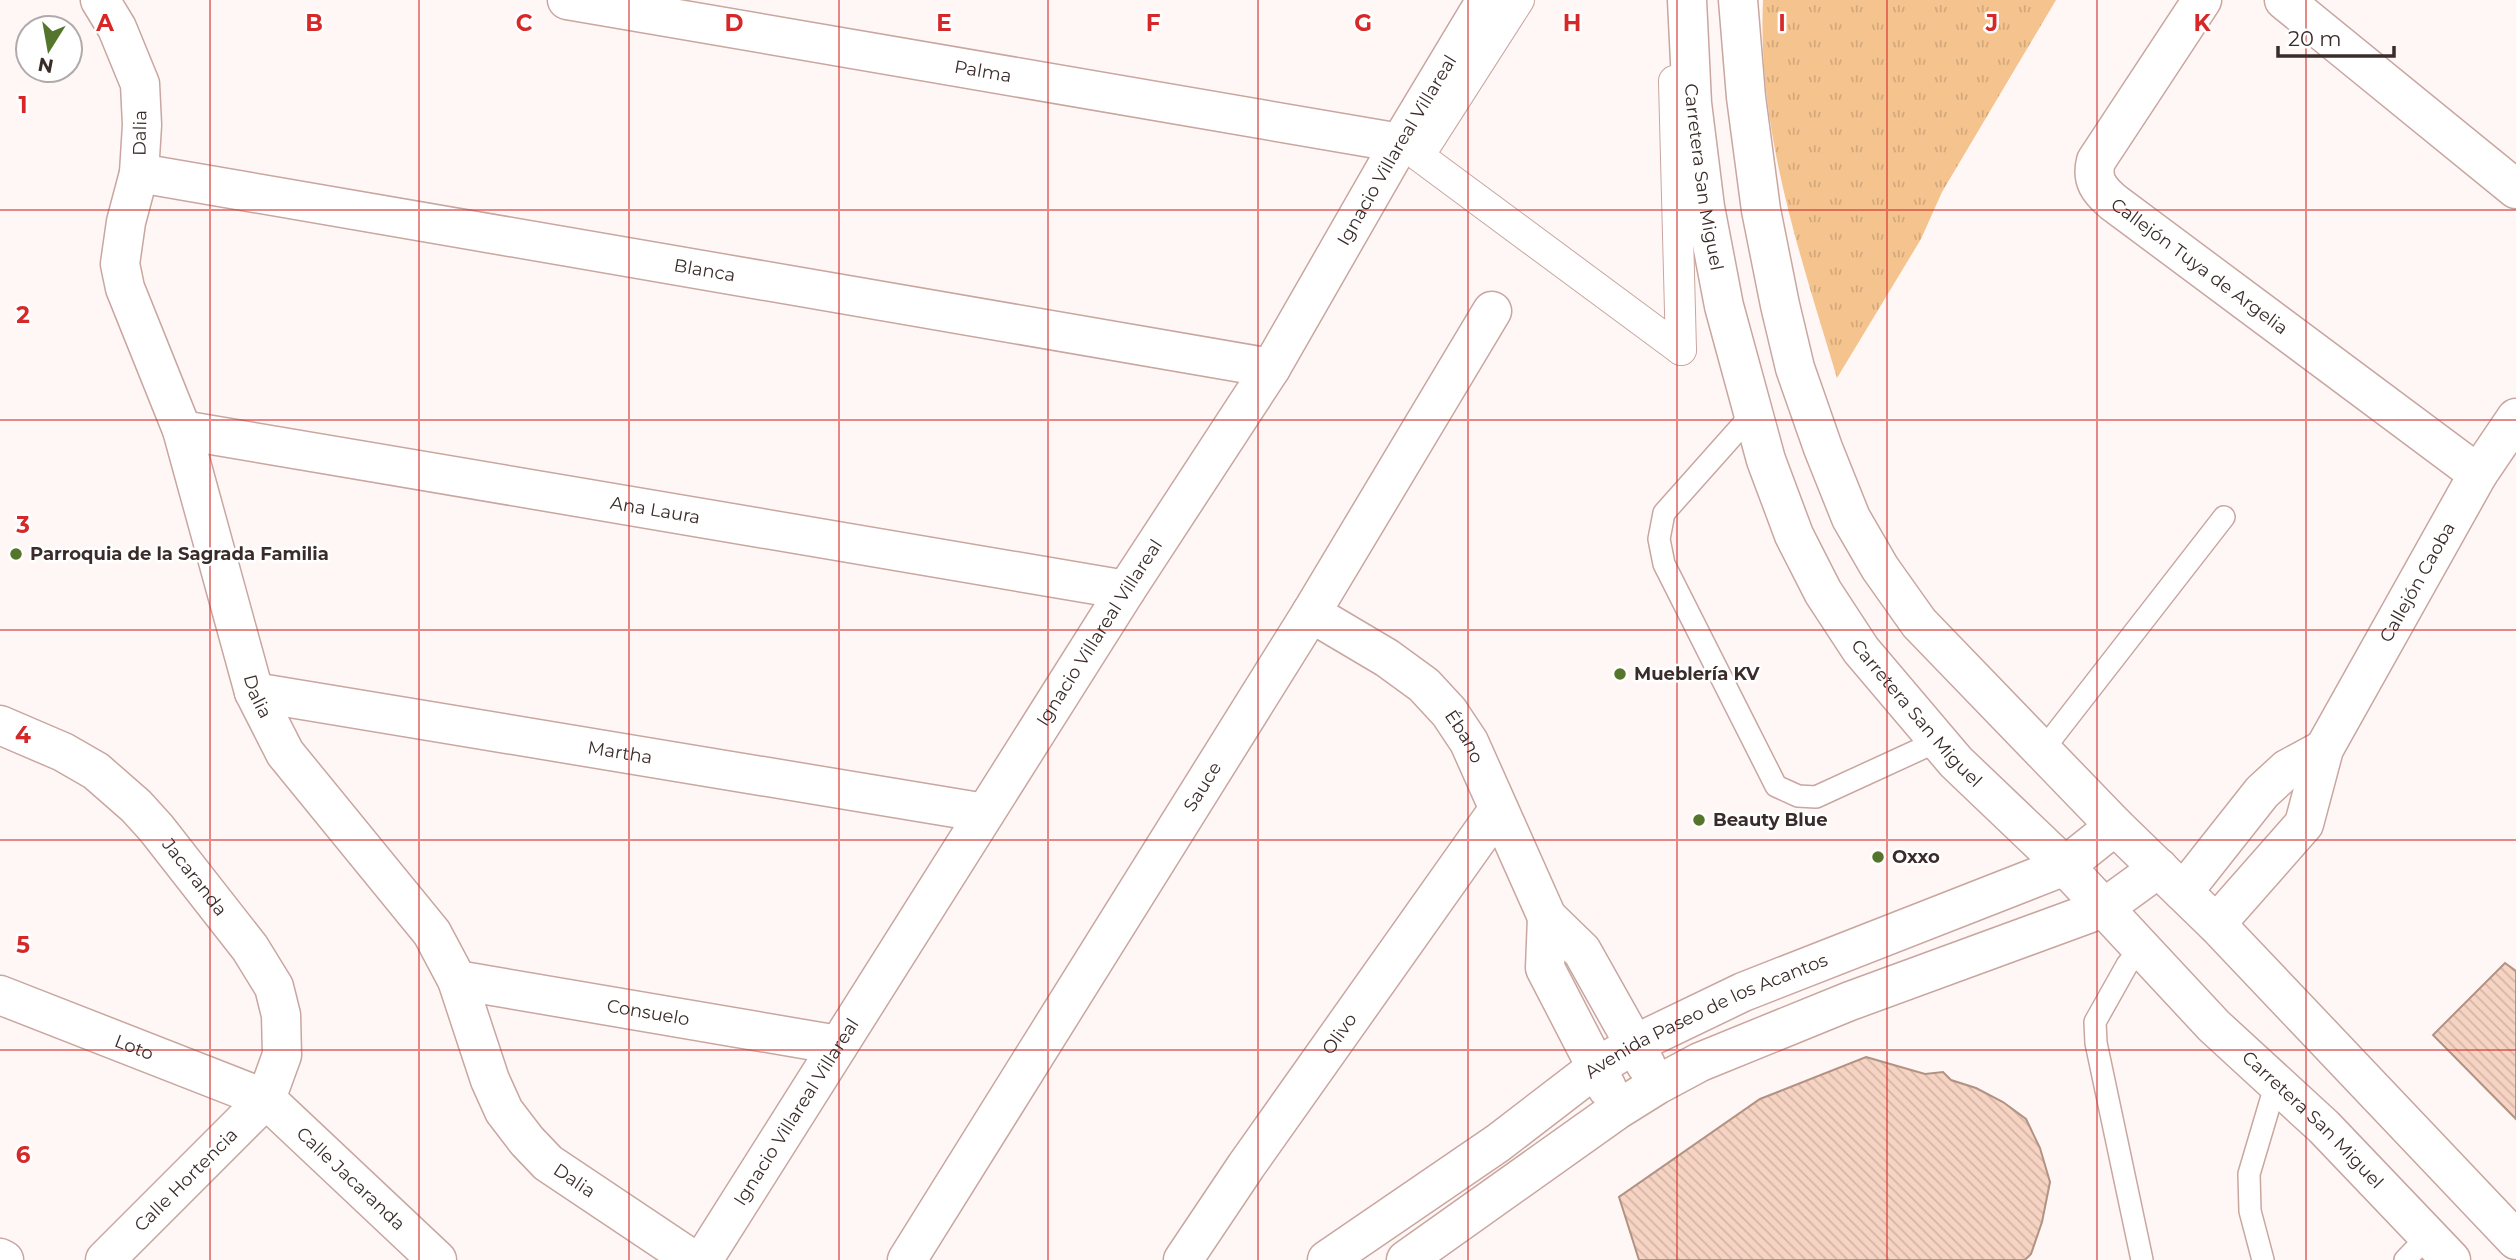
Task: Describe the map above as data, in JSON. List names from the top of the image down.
{
  "streets": {
    "street": [
      "Palma",
      "Dalia",
      "Ignacio Villareal Villareal",
      "Carretera San Miguel",
      "Callejón Tuya de Argelia",
      "Blanca",
      "Ana Laura",
      "Callejón Caoba",
      "Ébano",
      "Martha",
      "Sauce",
      "Jacaranda",
      "Consuelo",
      "Avenida Paseo de los Acantos",
      "Olivo",
      "Loto",
      "Calle Hortencia",
      "Calle Jacaranda"
    ]
  },
  "crossings": [
    ["Palma", "Ignacio Villareal Villareal"],
    ["Dalia", "Blanca"],
    ["Dalia", "Ana Laura"],
    ["Dalia", "Martha"],
    ["Dalia", "Consuelo"],
    ["Ignacio Villareal Villareal", "Blanca"],
    ["Ignacio Villareal Villareal", "Ana Laura"],
    ["Ignacio Villareal Villareal", "Martha"],
    ["Ignacio Villareal Villareal", "Consuelo"],
    ["Carretera San Miguel", "Avenida Paseo de los Acantos"],
    ["Callejón Tuya de Argelia", "Callejón Caoba"],
    ["Ébano", "Sauce"],
    ["Ébano", "Avenida Paseo de los Acantos"],
    ["Ébano", "Olivo"],
    ["Jacaranda", "Loto"],
    ["Jacaranda", "Calle Hortencia"],
    ["Jacaranda", "Calle Jacaranda"],
    ["Loto", "Calle Hortencia"],
    ["Loto", "Calle Jacaranda"],
    ["Calle Hortencia", "Calle Jacaranda"]
  ],
  "places": [
    "Parroquia de la Sagrada Familia",
    "Mueblería KV",
    "Beauty Blue",
    "Oxxo"
  ],
  "scale_bar": "20 m",
  "north": "bottom",
  "grid": {
    "columns": [
      "A",
      "B",
      "C",
      "D",
      "E",
      "F",
      "G",
      "H",
      "I",
      "J",
      "K"
    ],
    "rows": [
      "1",
      "2",
      "3",
      "4",
      "5",
      "6"
    ]
  }
}
